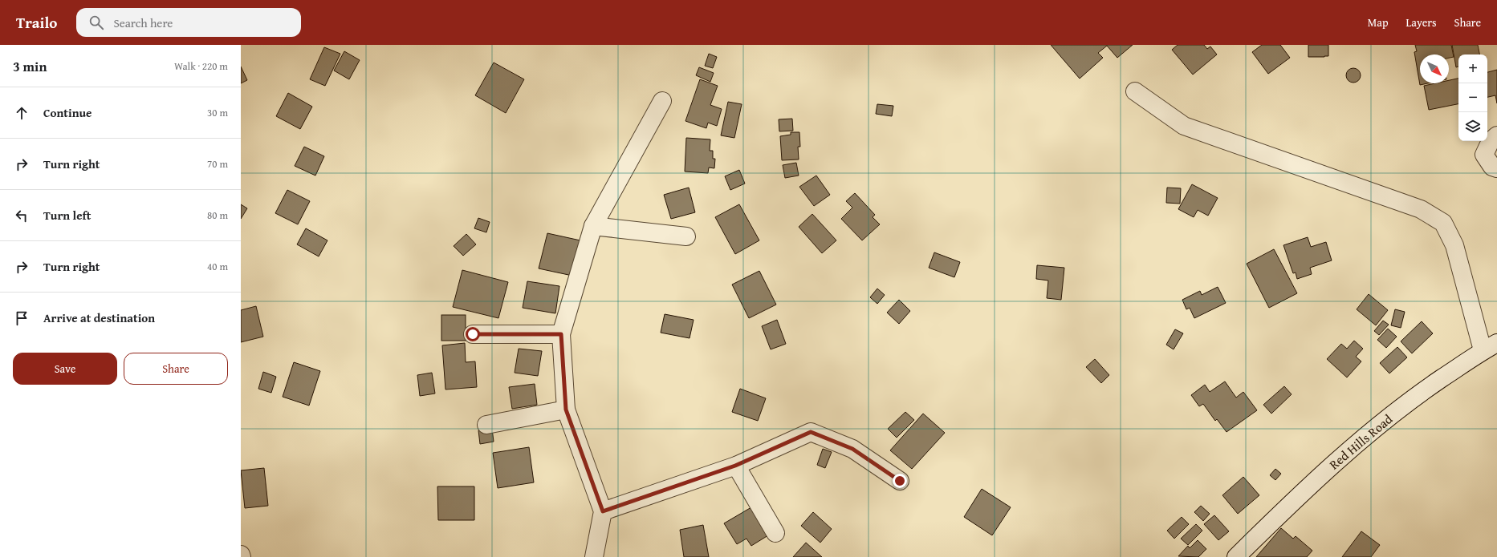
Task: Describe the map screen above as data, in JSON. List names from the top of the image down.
{
  "streets": {
    "street": ["Red Hills Road"]
  },
  "north": "bottom right",
  "page": {
    "header": "Trailo",
    "search": "Search here",
    "nav": ["Map", "Layers", "Share"],
    "heading": ["3 min", "Walk · 220 m"],
    "map_buttons": ["+", "−"],
    "list": [
      ["Continue", "30 m"],
      ["Turn right", "70 m"],
      ["Turn left", "80 m"],
      ["Turn right", "40 m"],
      "Arrive at destination"
    ],
    "buttons": ["Save", "Share"]
  }
}
